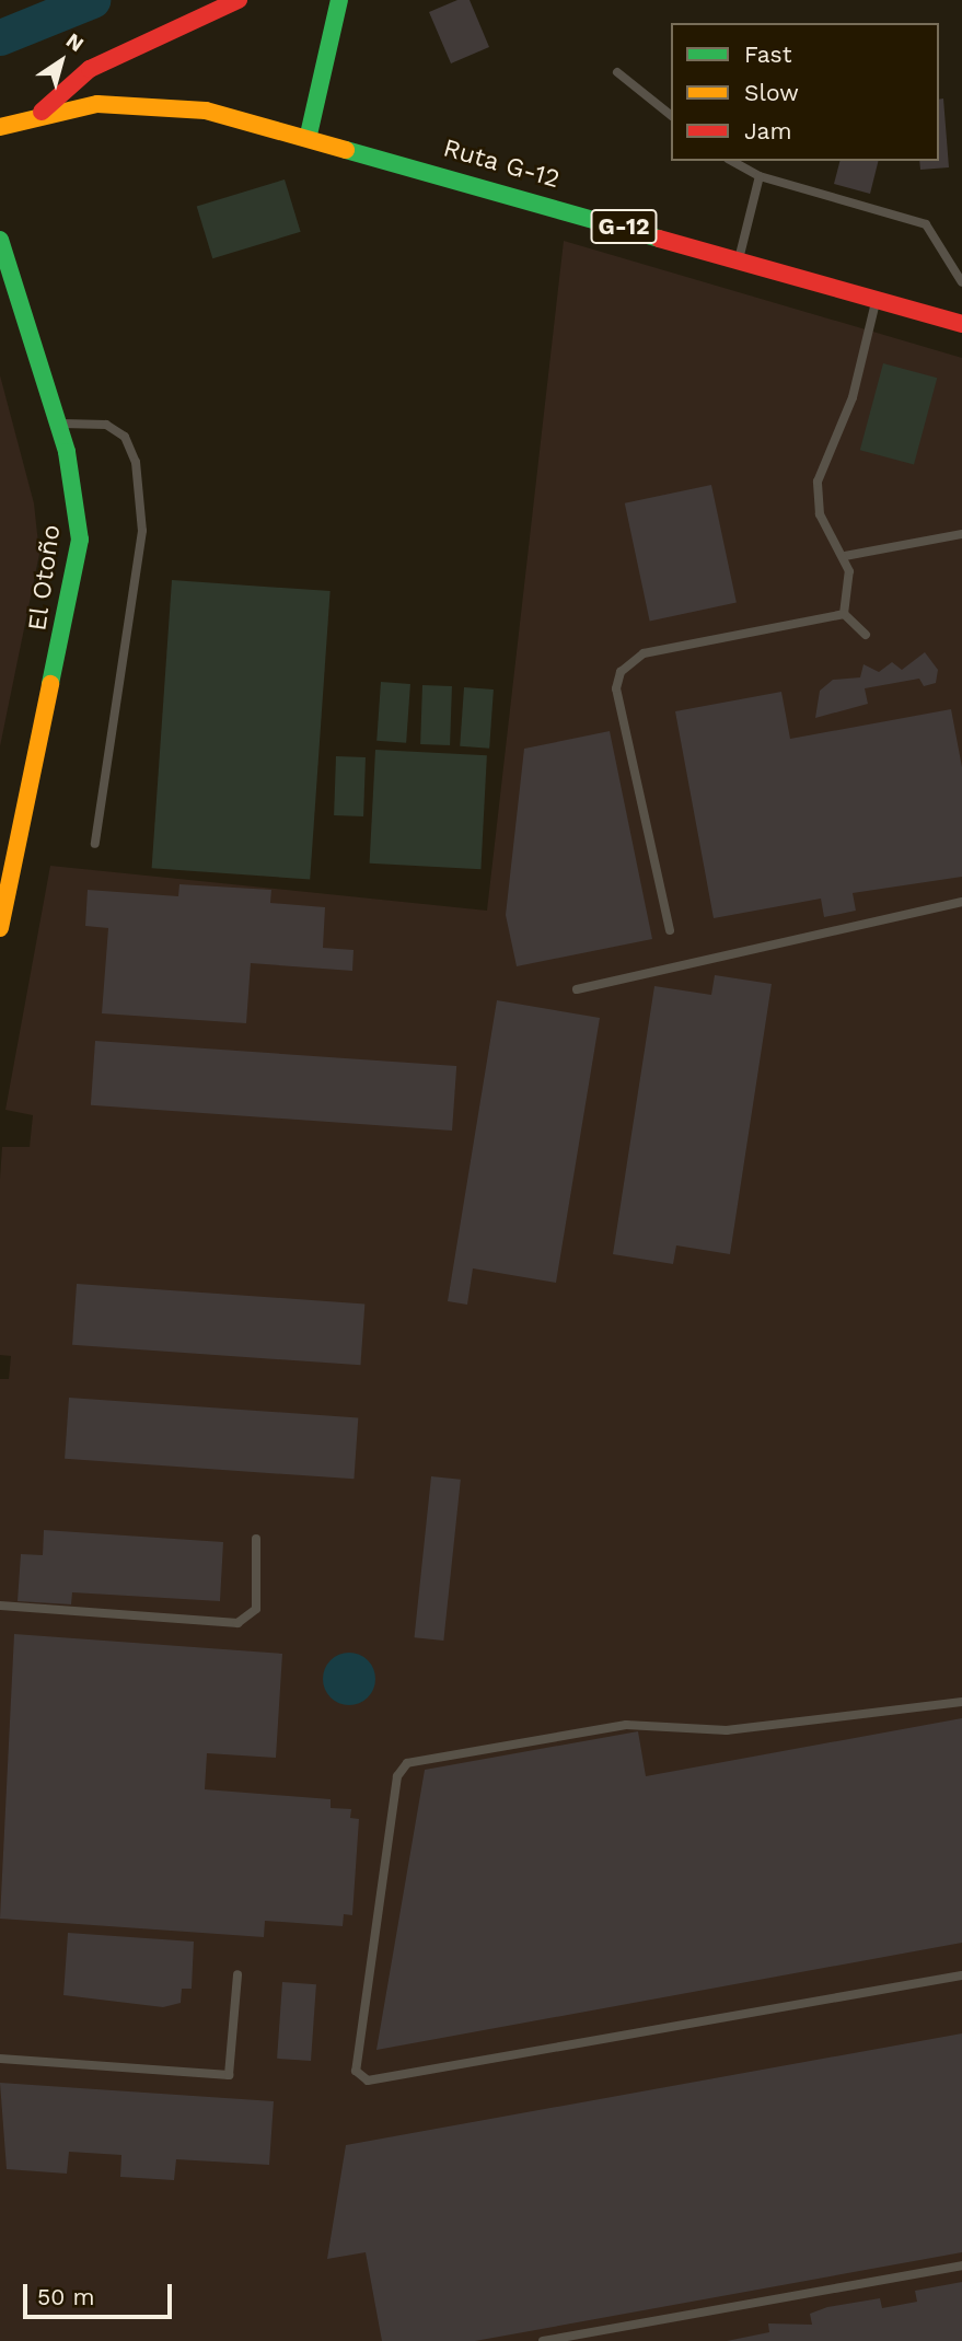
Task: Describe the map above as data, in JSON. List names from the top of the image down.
{
  "streets": {
    "main road": ["Ruta G-12", "G-12", "El Otoño"]
  },
  "crossings": [
    ["Ruta G-12", "G-12"]
  ],
  "legend": ["Fast", "Slow", "Jam"],
  "scale_bar": "50 m",
  "north": "top right"
}
